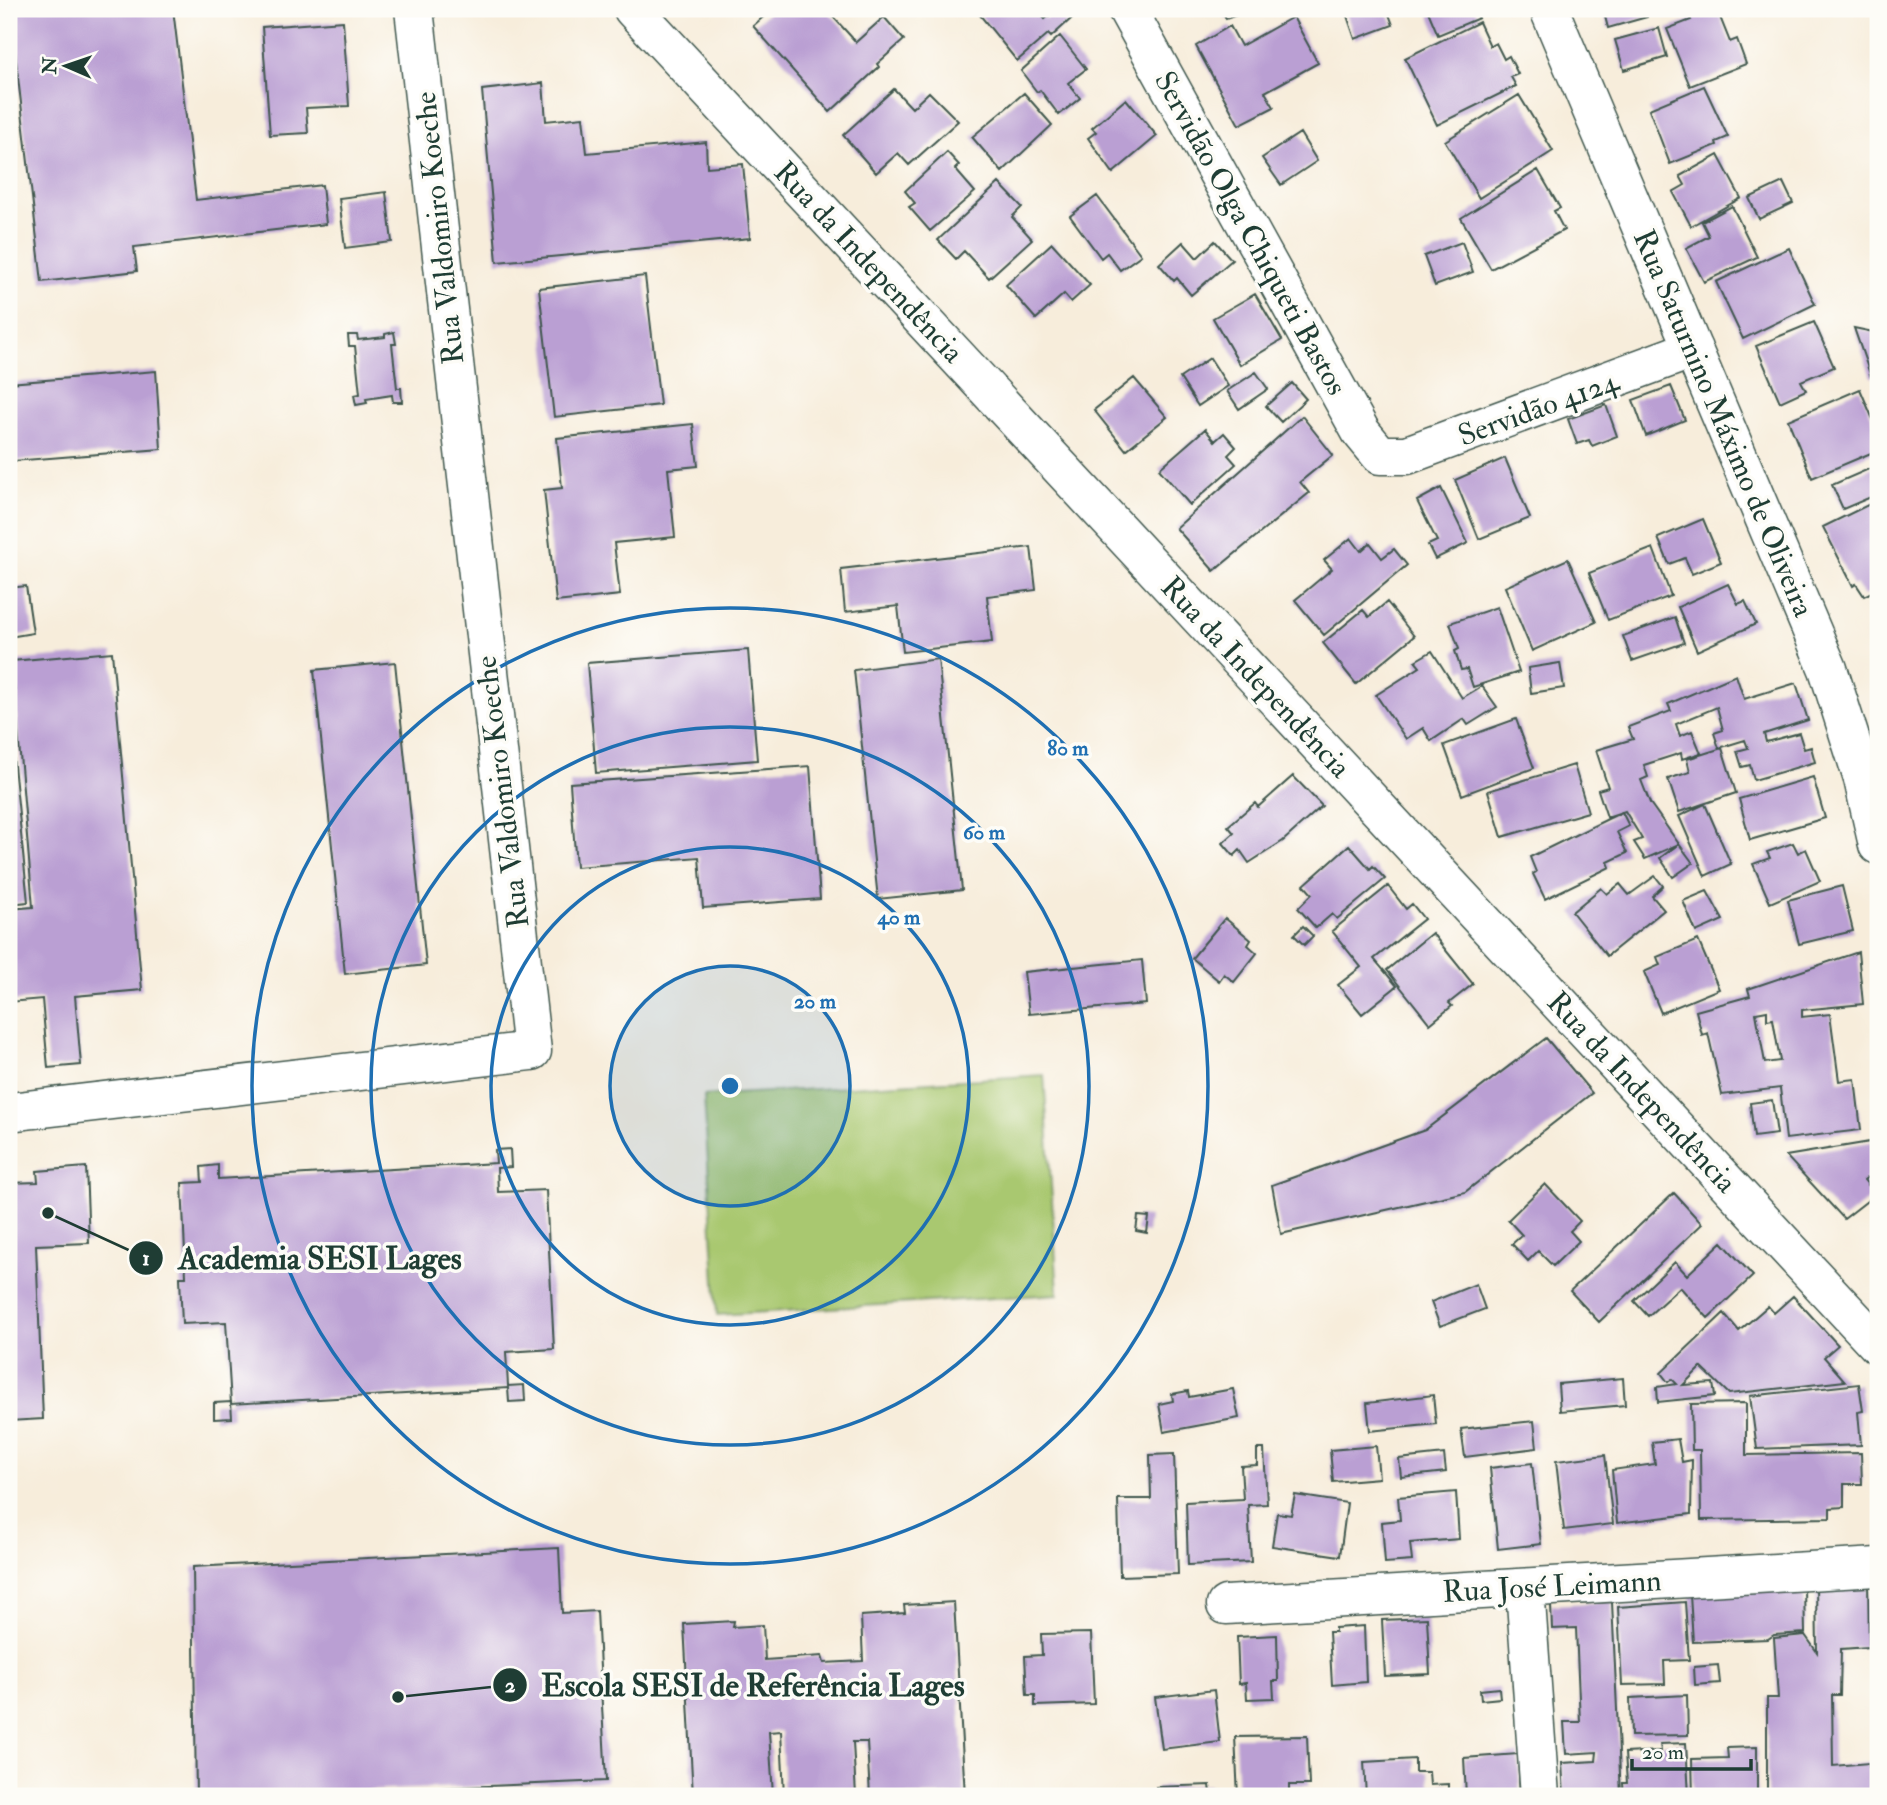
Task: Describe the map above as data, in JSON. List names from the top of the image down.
{
  "streets": {
    "street": [
      "Rua Valdomiro Koeche",
      "Servidão Olga Chiqueti Bastos",
      "Rua da Independência",
      "Servidão 4124",
      "Rua Saturnino Máximo de Oliveira",
      "Rua José Leimann"
    ]
  },
  "crossings": [
    ["Servidão Olga Chiqueti Bastos", "Servidão 4124"],
    ["Servidão 4124", "Rua Saturnino Máximo de Oliveira"]
  ],
  "places": ["Academia SESI Lages", "Escola SESI de Referência Lages"],
  "scale_bar": "20 m",
  "north": "left",
  "rings": [
    "80 m",
    "60 m",
    "40 m",
    "20 m"
  ]
}
